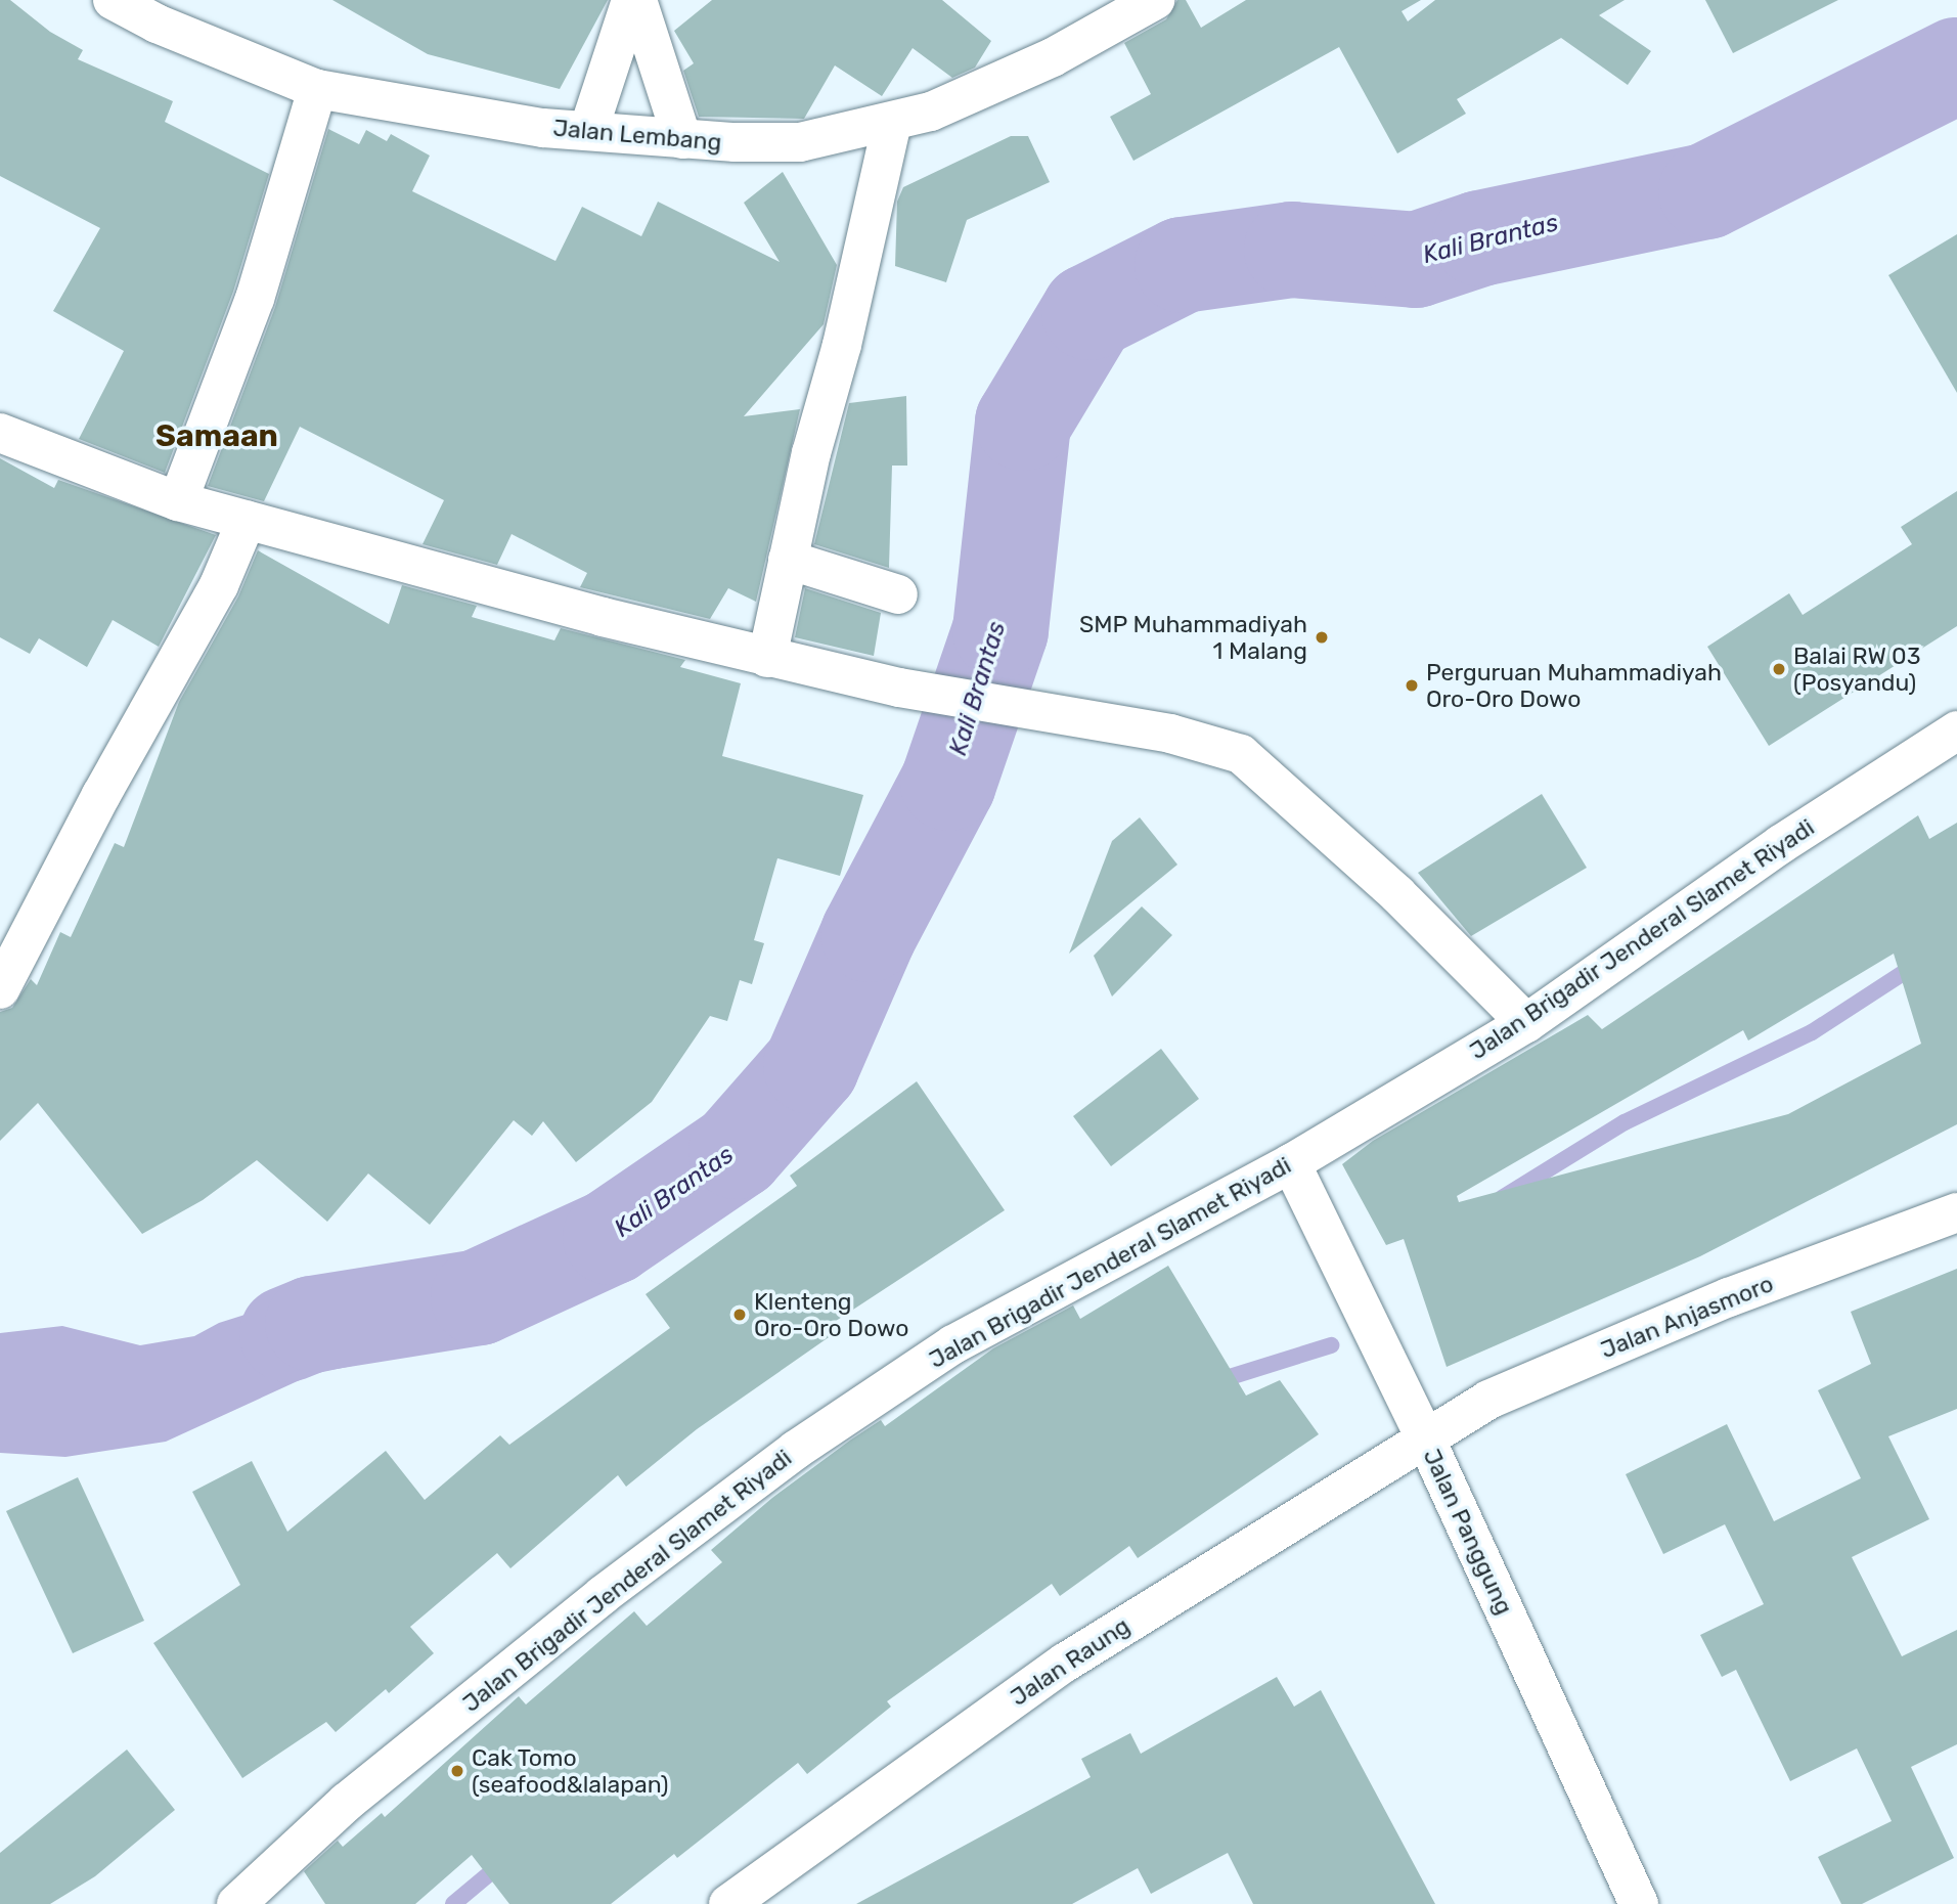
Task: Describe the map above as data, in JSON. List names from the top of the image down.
{
  "streets": {
    "street": [
      "Jalan Lembang",
      "Jalan Brigadir Jenderal Slamet Riyadi",
      "Jalan Anjasmoro",
      "Jalan Panggung",
      "Jalan Raung"
    ]
  },
  "crossings": [
    ["Jalan Brigadir Jenderal Slamet Riyadi", "Jalan Panggung"],
    ["Jalan Anjasmoro", "Jalan Panggung"],
    ["Jalan Anjasmoro", "Jalan Raung"],
    ["Jalan Panggung", "Jalan Raung"]
  ],
  "districts": ["Samaan"],
  "water": ["Kali Brantas"],
  "places": [
    "SMP Muhammadiyah 1 Malang",
    "Balai RW 03 (Posyandu)",
    "Perguruan Muhammadiyah Oro-Oro Dowo",
    "Klenteng Oro-Oro Dowo",
    "Cak Tomo (seafood&lalapan)"
  ]
}
